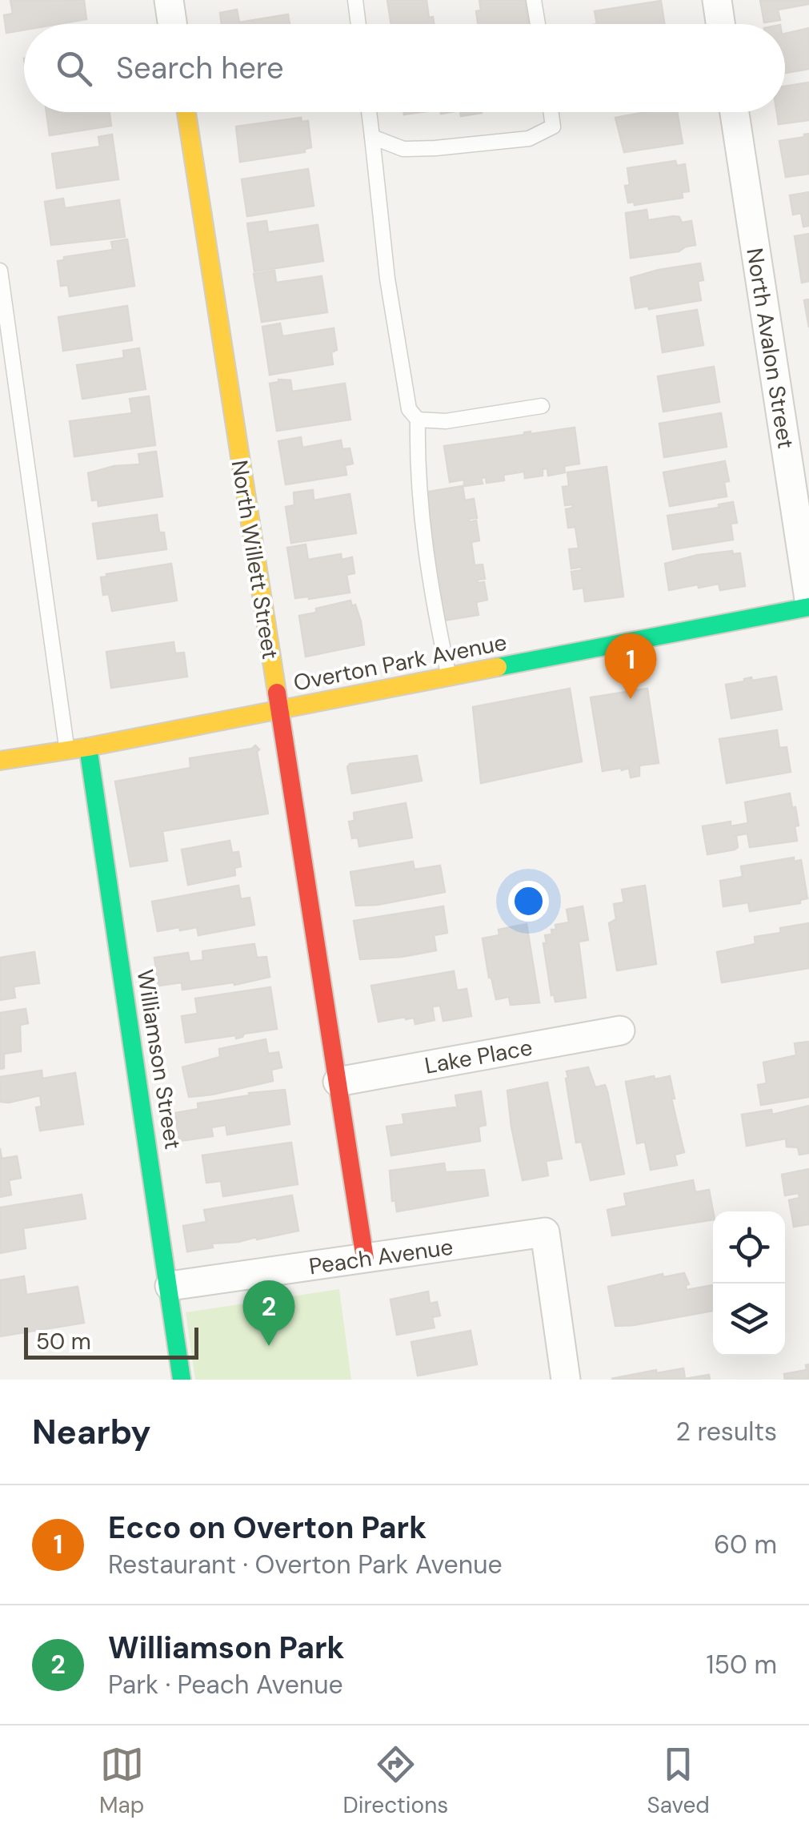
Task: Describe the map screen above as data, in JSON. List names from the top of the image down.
{
  "streets": {
    "street": [
      "North Avalon Street",
      "North Willett Street",
      "Overton Park Avenue",
      "Lake Place",
      "Williamson Street",
      "Peach Avenue"
    ]
  },
  "crossings": [
    ["North Willett Street", "Overton Park Avenue"],
    ["North Willett Street", "Lake Place"],
    ["North Willett Street", "Peach Avenue"],
    ["Overton Park Avenue", "Williamson Street"],
    ["Williamson Street", "Peach Avenue"]
  ],
  "scale_bar": "50 m",
  "page": {
    "search": "Search here",
    "pins": ["1", "2"],
    "scale": "50 m",
    "heading": ["Nearby", "2 results"],
    "list": [
      {
        "mark": "1",
        "name": "Ecco on Overton Park",
        "note": "Restaurant · Overton Park Avenue",
        "value": "60 m"
      },
      {
        "mark": "2",
        "name": "Williamson Park",
        "note": "Park · Peach Avenue",
        "value": "150 m"
      }
    ],
    "nav": ["Map", "Directions", "Saved"]
  }
}
